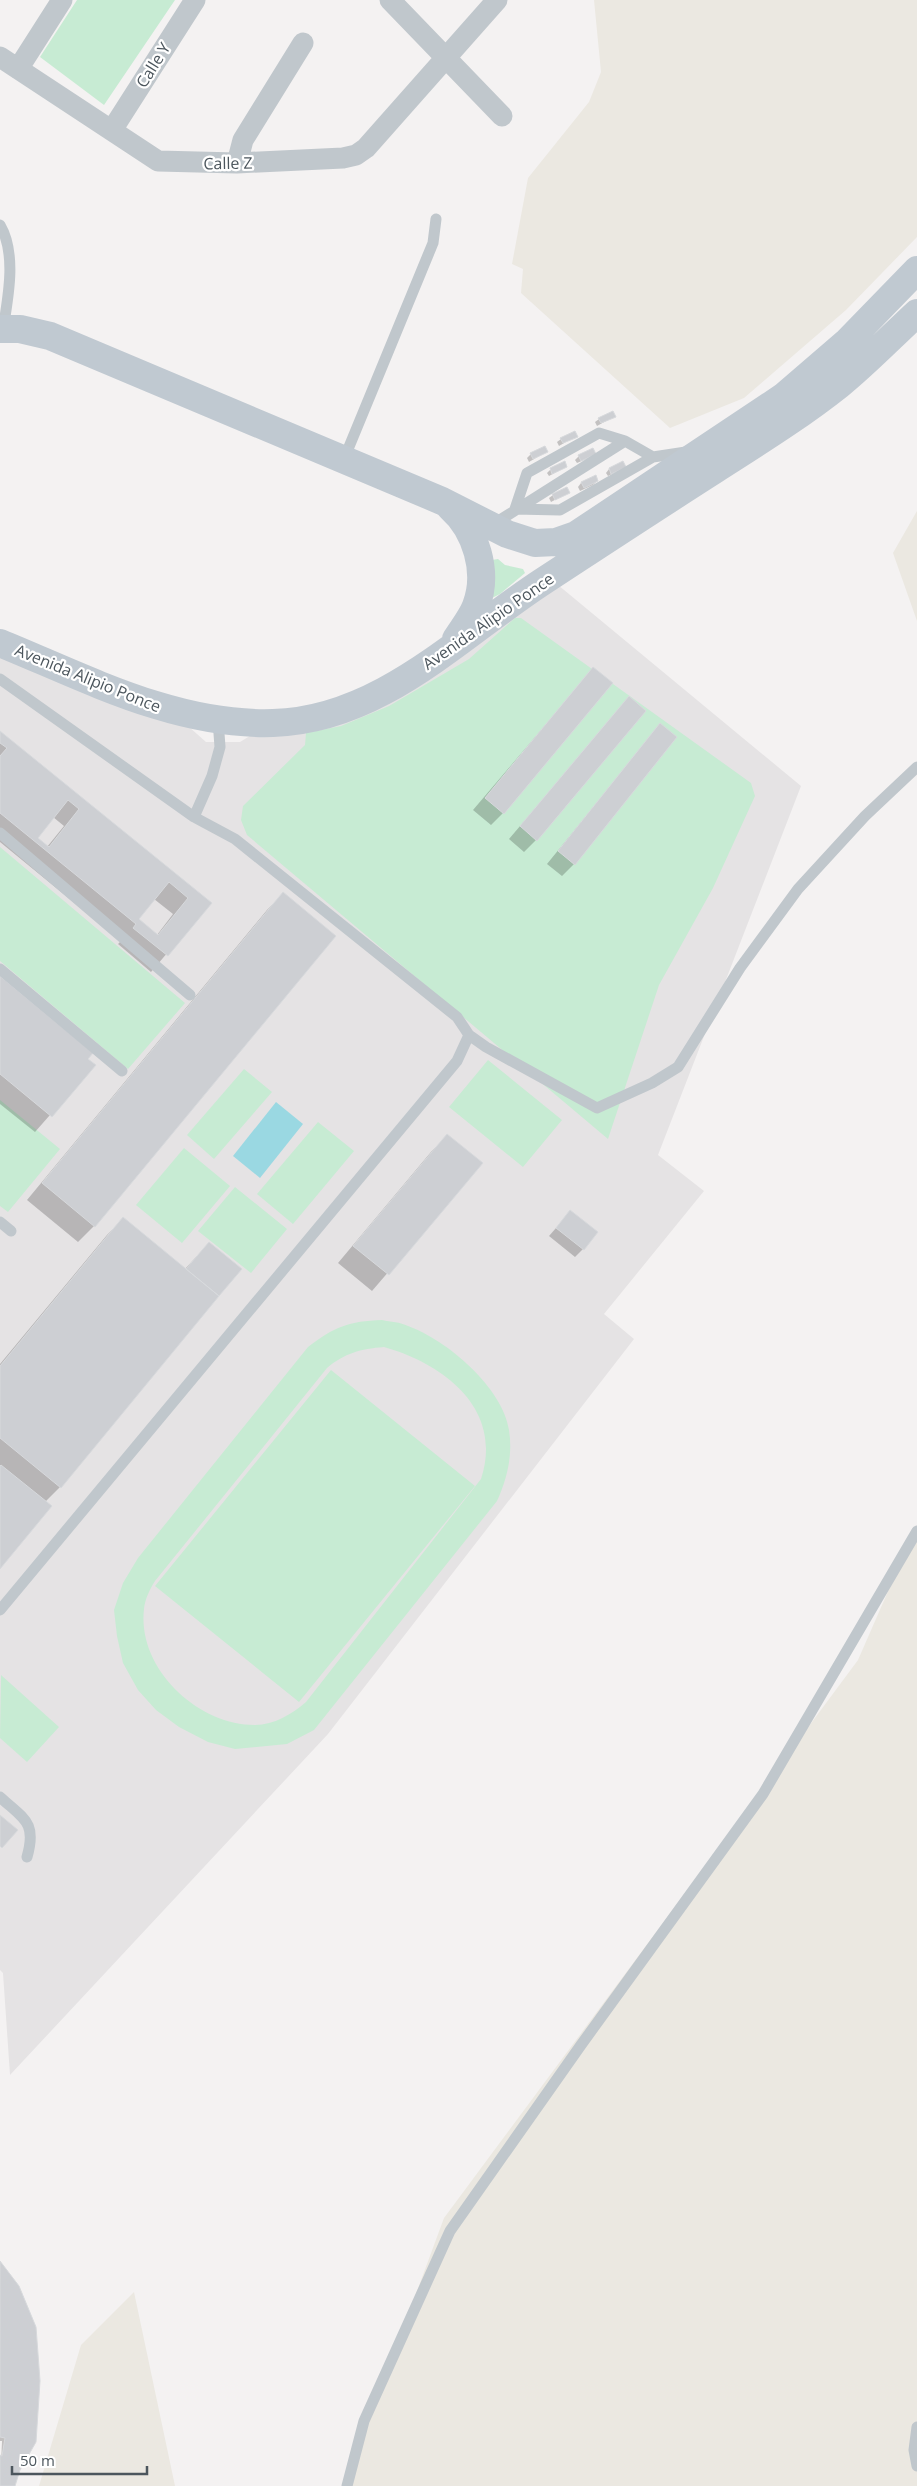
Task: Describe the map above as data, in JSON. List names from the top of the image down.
{
  "streets": {
    "main road": ["Avenida Alipio Ponce"],
    "street": ["Calle Y", "Calle Z"]
  },
  "crossings": [
    ["Calle Y", "Calle Z"]
  ],
  "scale_bar": "50 m"
}
